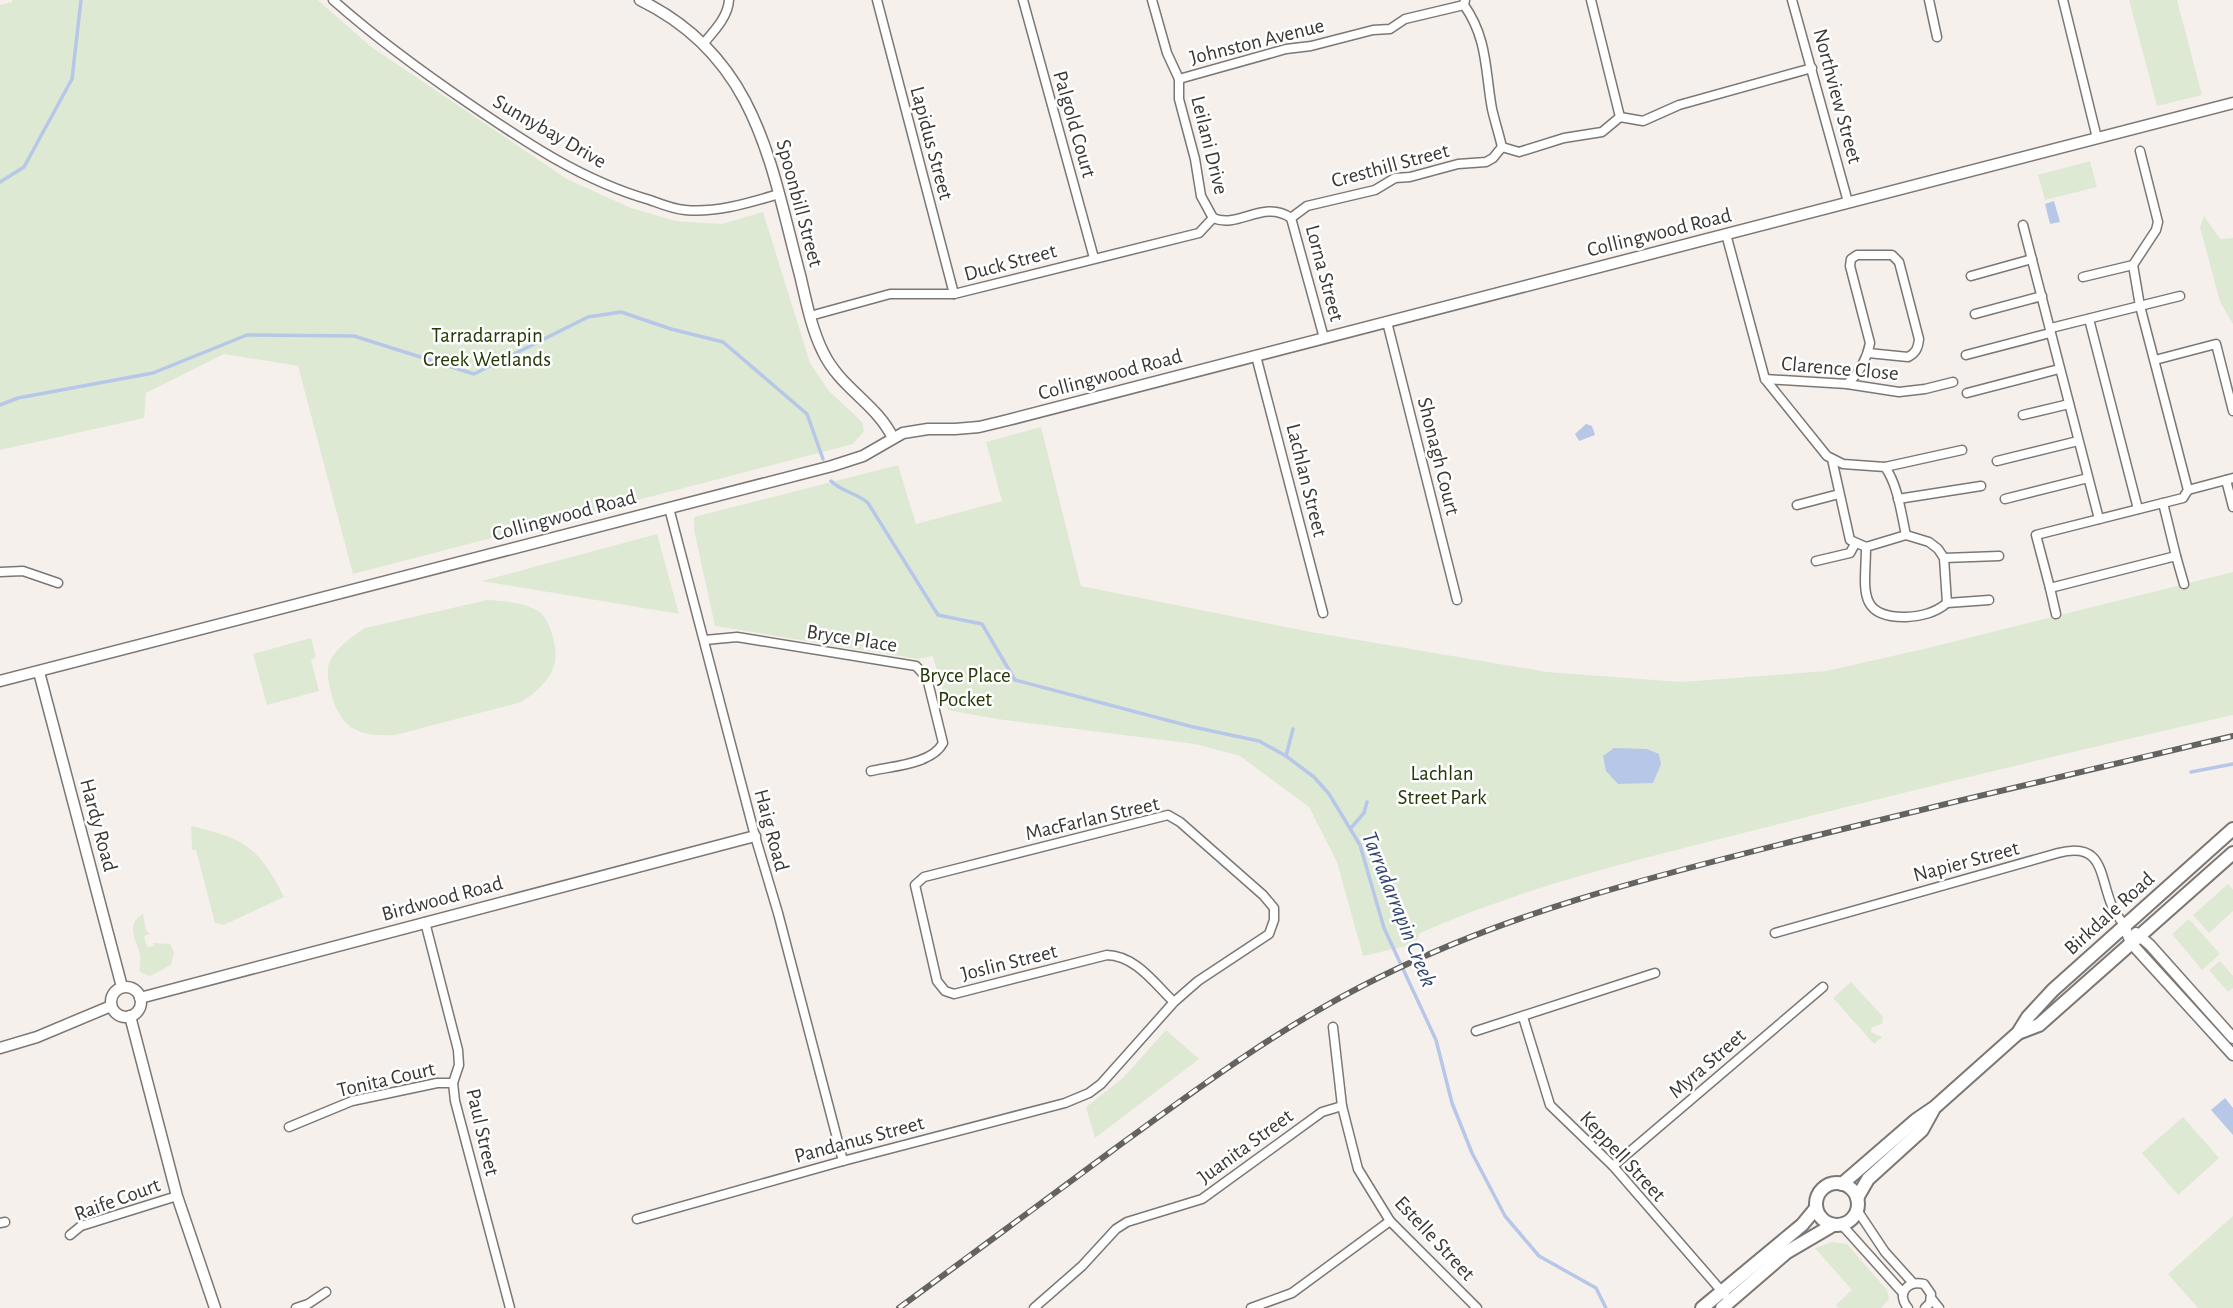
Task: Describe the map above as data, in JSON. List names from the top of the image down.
{
  "streets": {
    "main road": ["Birkdale Road"],
    "street": [
      "Johnston Avenue",
      "Northview Street",
      "Palgold Court",
      "Sunnybay Drive",
      "Lapidus Street",
      "Leilani Drive",
      "Cresthill Street",
      "Spoonbill Street",
      "Collingwood Road",
      "Duck Street",
      "Lorna Street",
      "Clarence Close",
      "Shonagh Court",
      "Lachlan Street",
      "Bryce Place",
      "MacFarlan Street",
      "Hardy Road",
      "Haig Road",
      "Napier Street",
      "Birdwood Road",
      "Joslin Street",
      "Myra Street",
      "Tonita Court",
      "Paul Street",
      "Pandanus Street",
      "Juanita Street",
      "Keppell Street",
      "Raife Court",
      "Estelle Street"
    ]
  },
  "crossings": [
    ["Johnston Avenue", "Leilani Drive"],
    ["Northview Street", "Cresthill Street"],
    ["Northview Street", "Collingwood Road"],
    ["Palgold Court", "Duck Street"],
    ["Sunnybay Drive", "Spoonbill Street"],
    ["Lapidus Street", "Duck Street"],
    ["Leilani Drive", "Duck Street"],
    ["Cresthill Street", "Lorna Street"],
    ["Spoonbill Street", "Collingwood Road"],
    ["Spoonbill Street", "Duck Street"],
    ["Collingwood Road", "Lorna Street"],
    ["Collingwood Road", "Shonagh Court"],
    ["Collingwood Road", "Lachlan Street"],
    ["Collingwood Road", "Hardy Road"],
    ["Collingwood Road", "Haig Road"],
    ["Bryce Place", "Haig Road"],
    ["MacFarlan Street", "Joslin Street"],
    ["MacFarlan Street", "Pandanus Street"],
    ["Hardy Road", "Birdwood Road"],
    ["Haig Road", "Birdwood Road"],
    ["Haig Road", "Pandanus Street"],
    ["Napier Street", "Birkdale Road"],
    ["Birdwood Road", "Paul Street"],
    ["Myra Street", "Keppell Street"],
    ["Tonita Court", "Paul Street"],
    ["Juanita Street", "Estelle Street"]
  ],
  "water": ["Tarradarrapin Creek"],
  "parks": ["Tarradarrapin Creek Wetlands", "Bryce Place Pocket", "Lachlan Street Park"]
}
